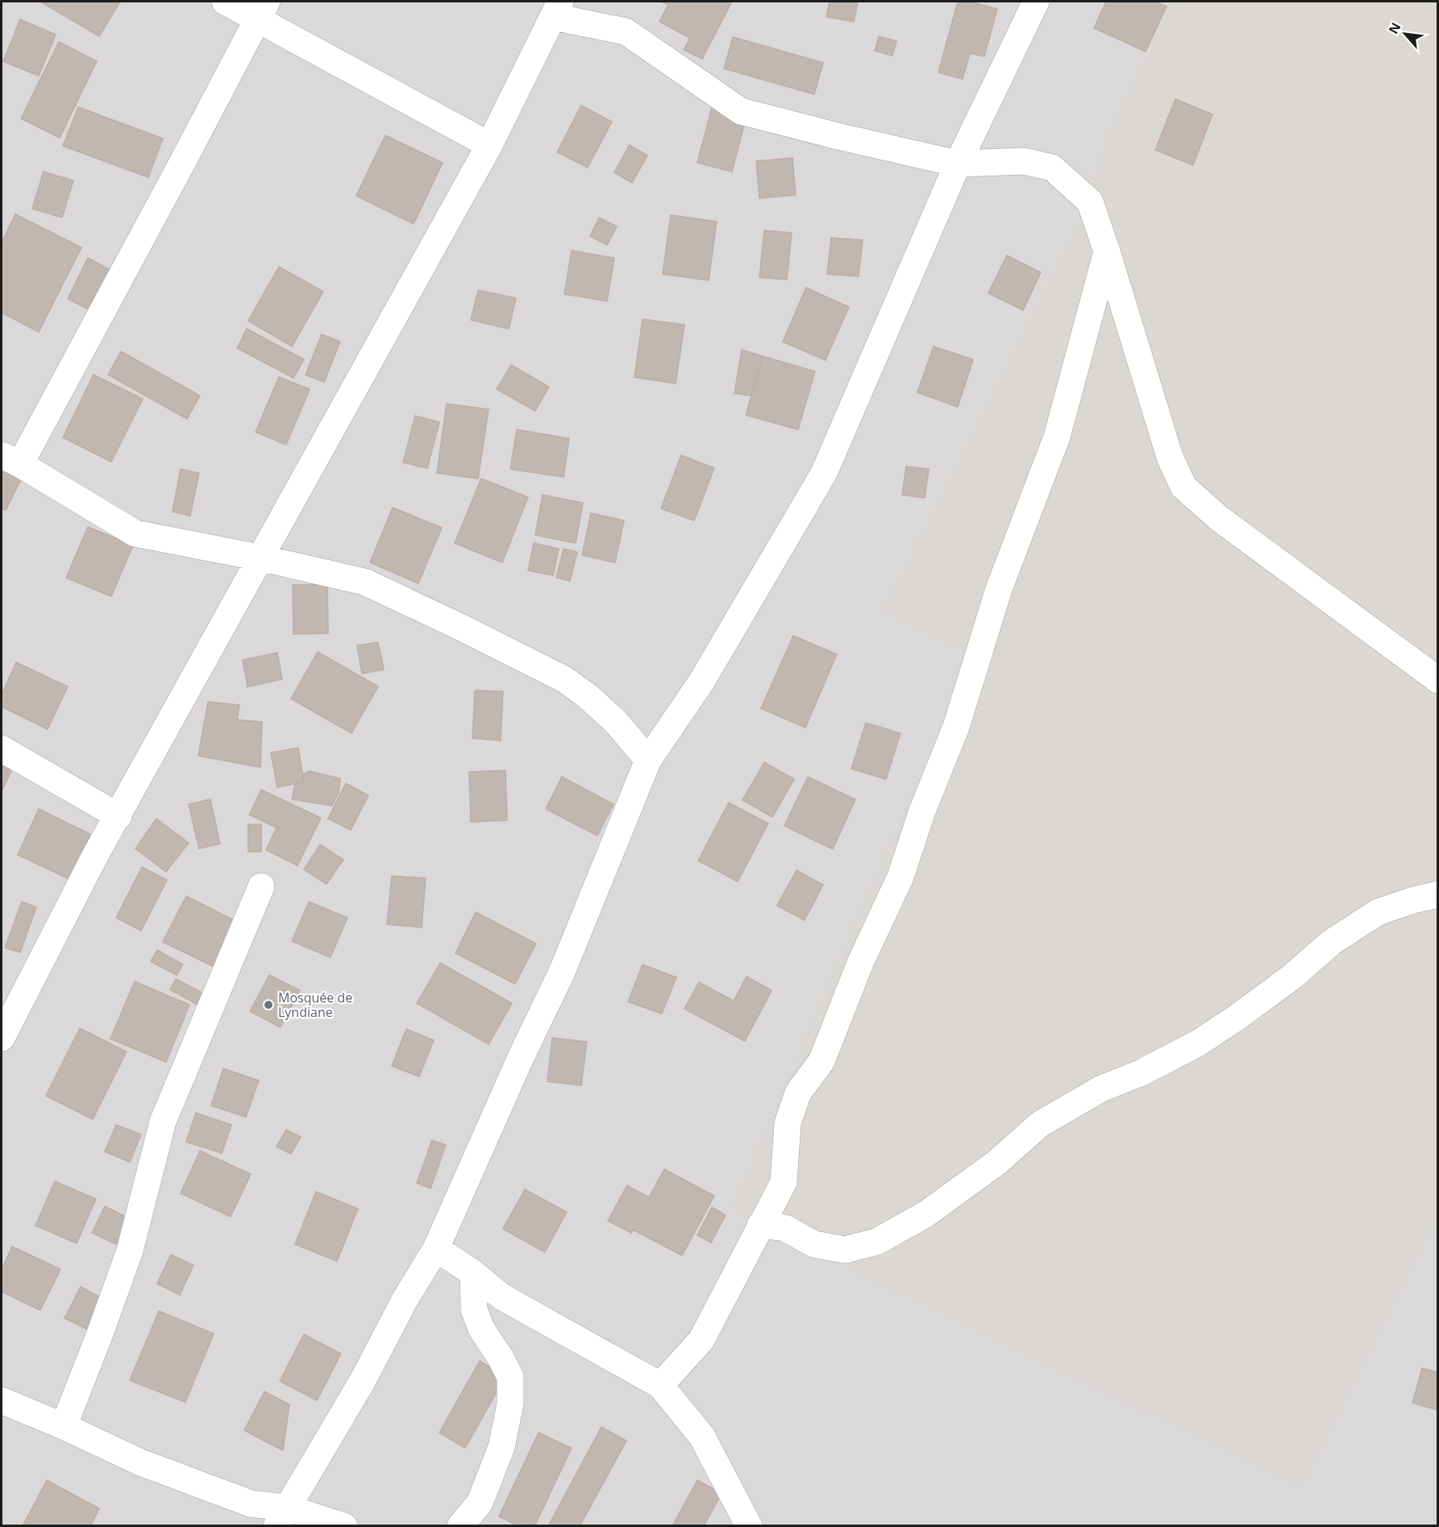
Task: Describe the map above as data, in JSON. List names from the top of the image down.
{
  "places": ["Mosquée de Lyndiane"],
  "north": "top left"
}
